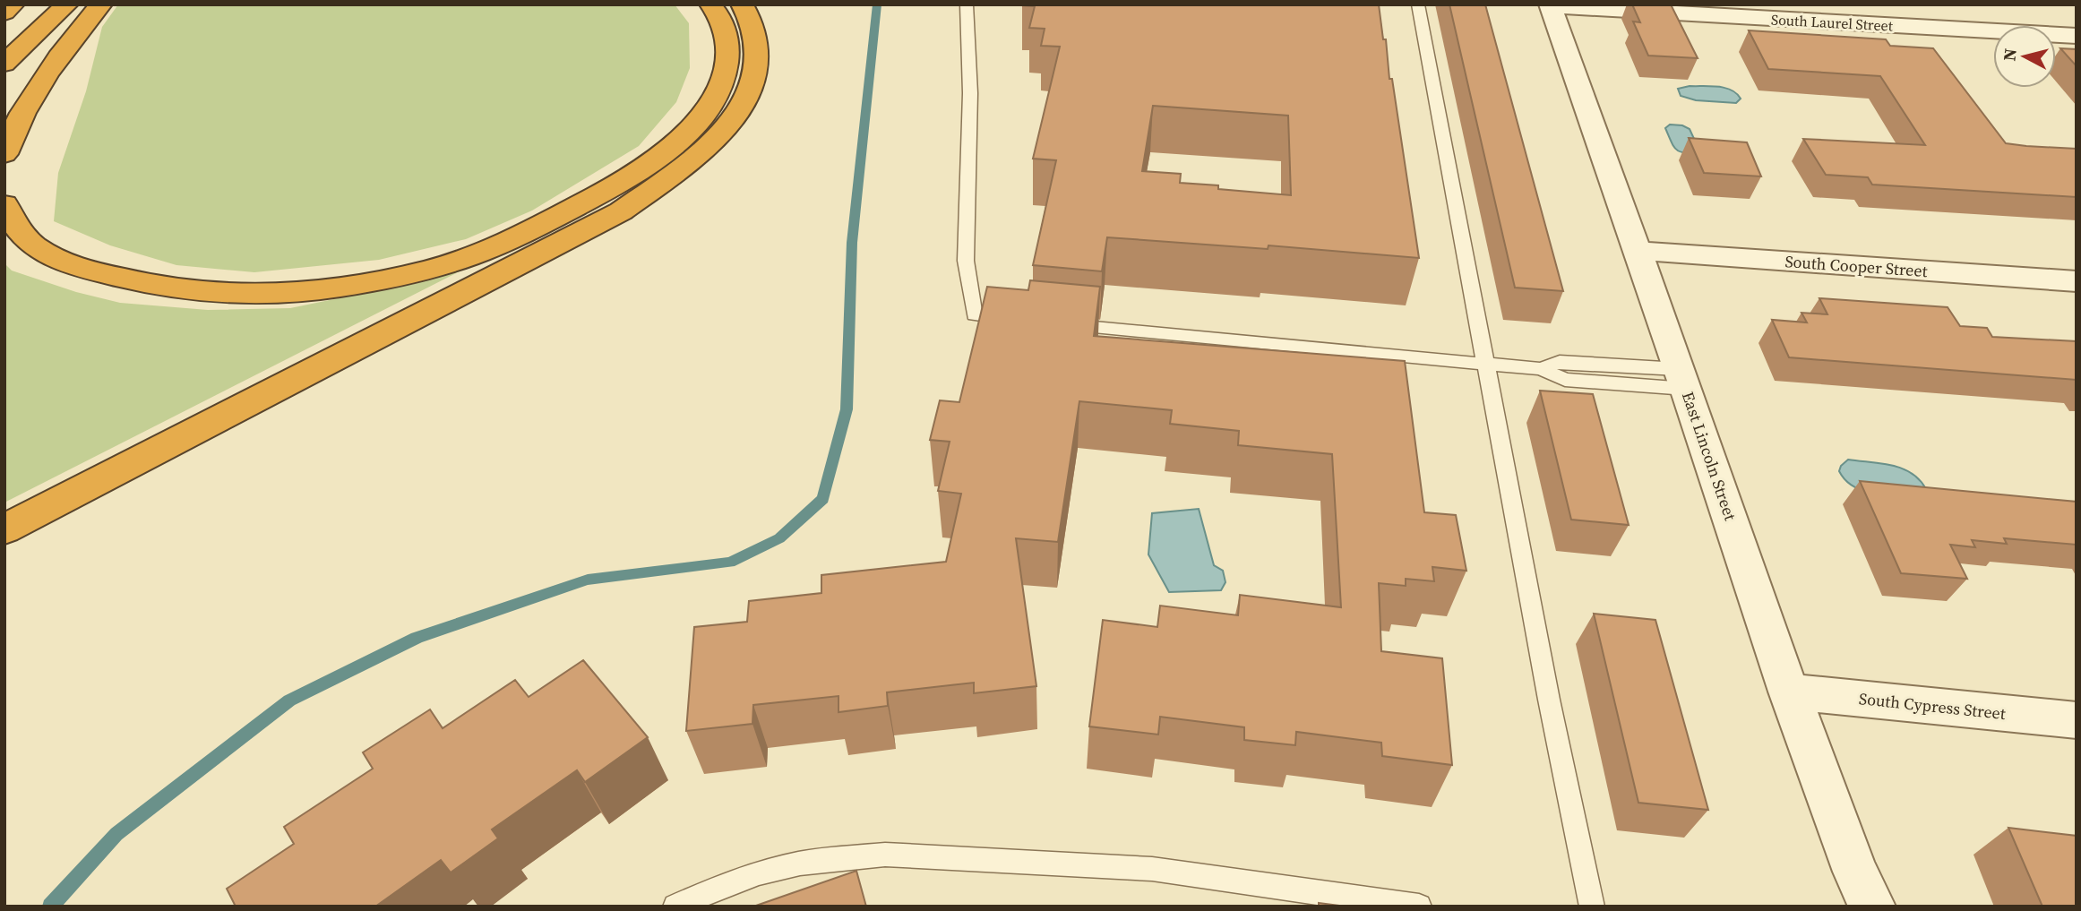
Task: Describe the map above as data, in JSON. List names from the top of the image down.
{
  "streets": {
    "street": [
      "South Laurel Street",
      "South Cooper Street",
      "East Lincoln Street",
      "South Cypress Street"
    ]
  },
  "crossings": [
    ["South Laurel Street", "East Lincoln Street"],
    ["South Cooper Street", "East Lincoln Street"],
    ["East Lincoln Street", "South Cypress Street"]
  ],
  "north": "left"
}
